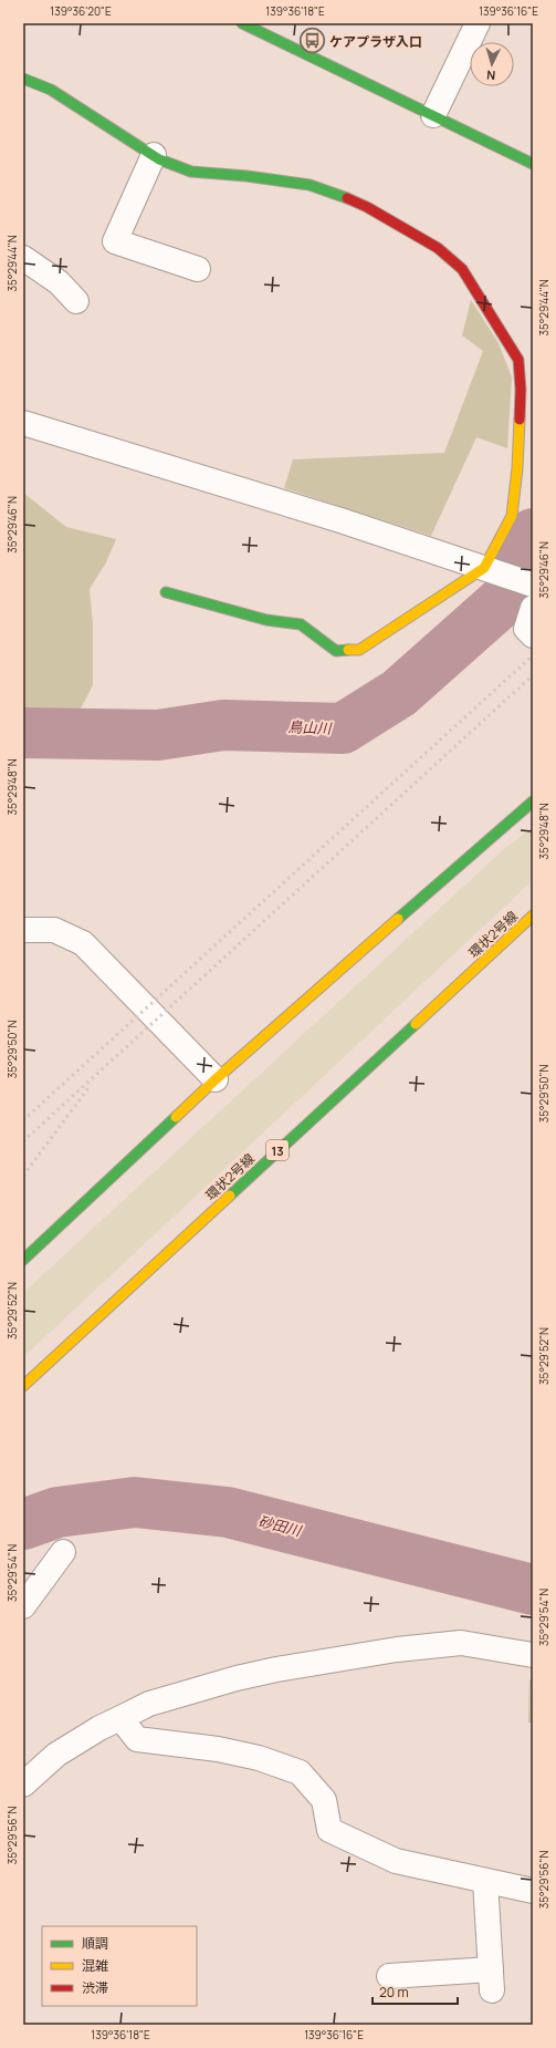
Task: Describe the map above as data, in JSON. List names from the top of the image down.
{
  "streets": {
    "street": ["環状2号線", "13"]
  },
  "water": ["鳥山川", "砂田川"],
  "places": {
    "bus stop": ["ケアプラザ入口"]
  },
  "legend": ["順調", "混雑", "渋滞"],
  "scale_bar": "20 m",
  "north": "bottom",
  "coordinates": [
    "139°36'20\"E",
    "139°36'18\"E",
    "139°36'16\"E",
    "35°29'44\"N",
    "35°29'46\"N",
    "35°29'48\"N",
    "35°29'50\"N",
    "35°29'52\"N",
    "35°29'54\"N",
    "35°29'56\"N"
  ]
}
